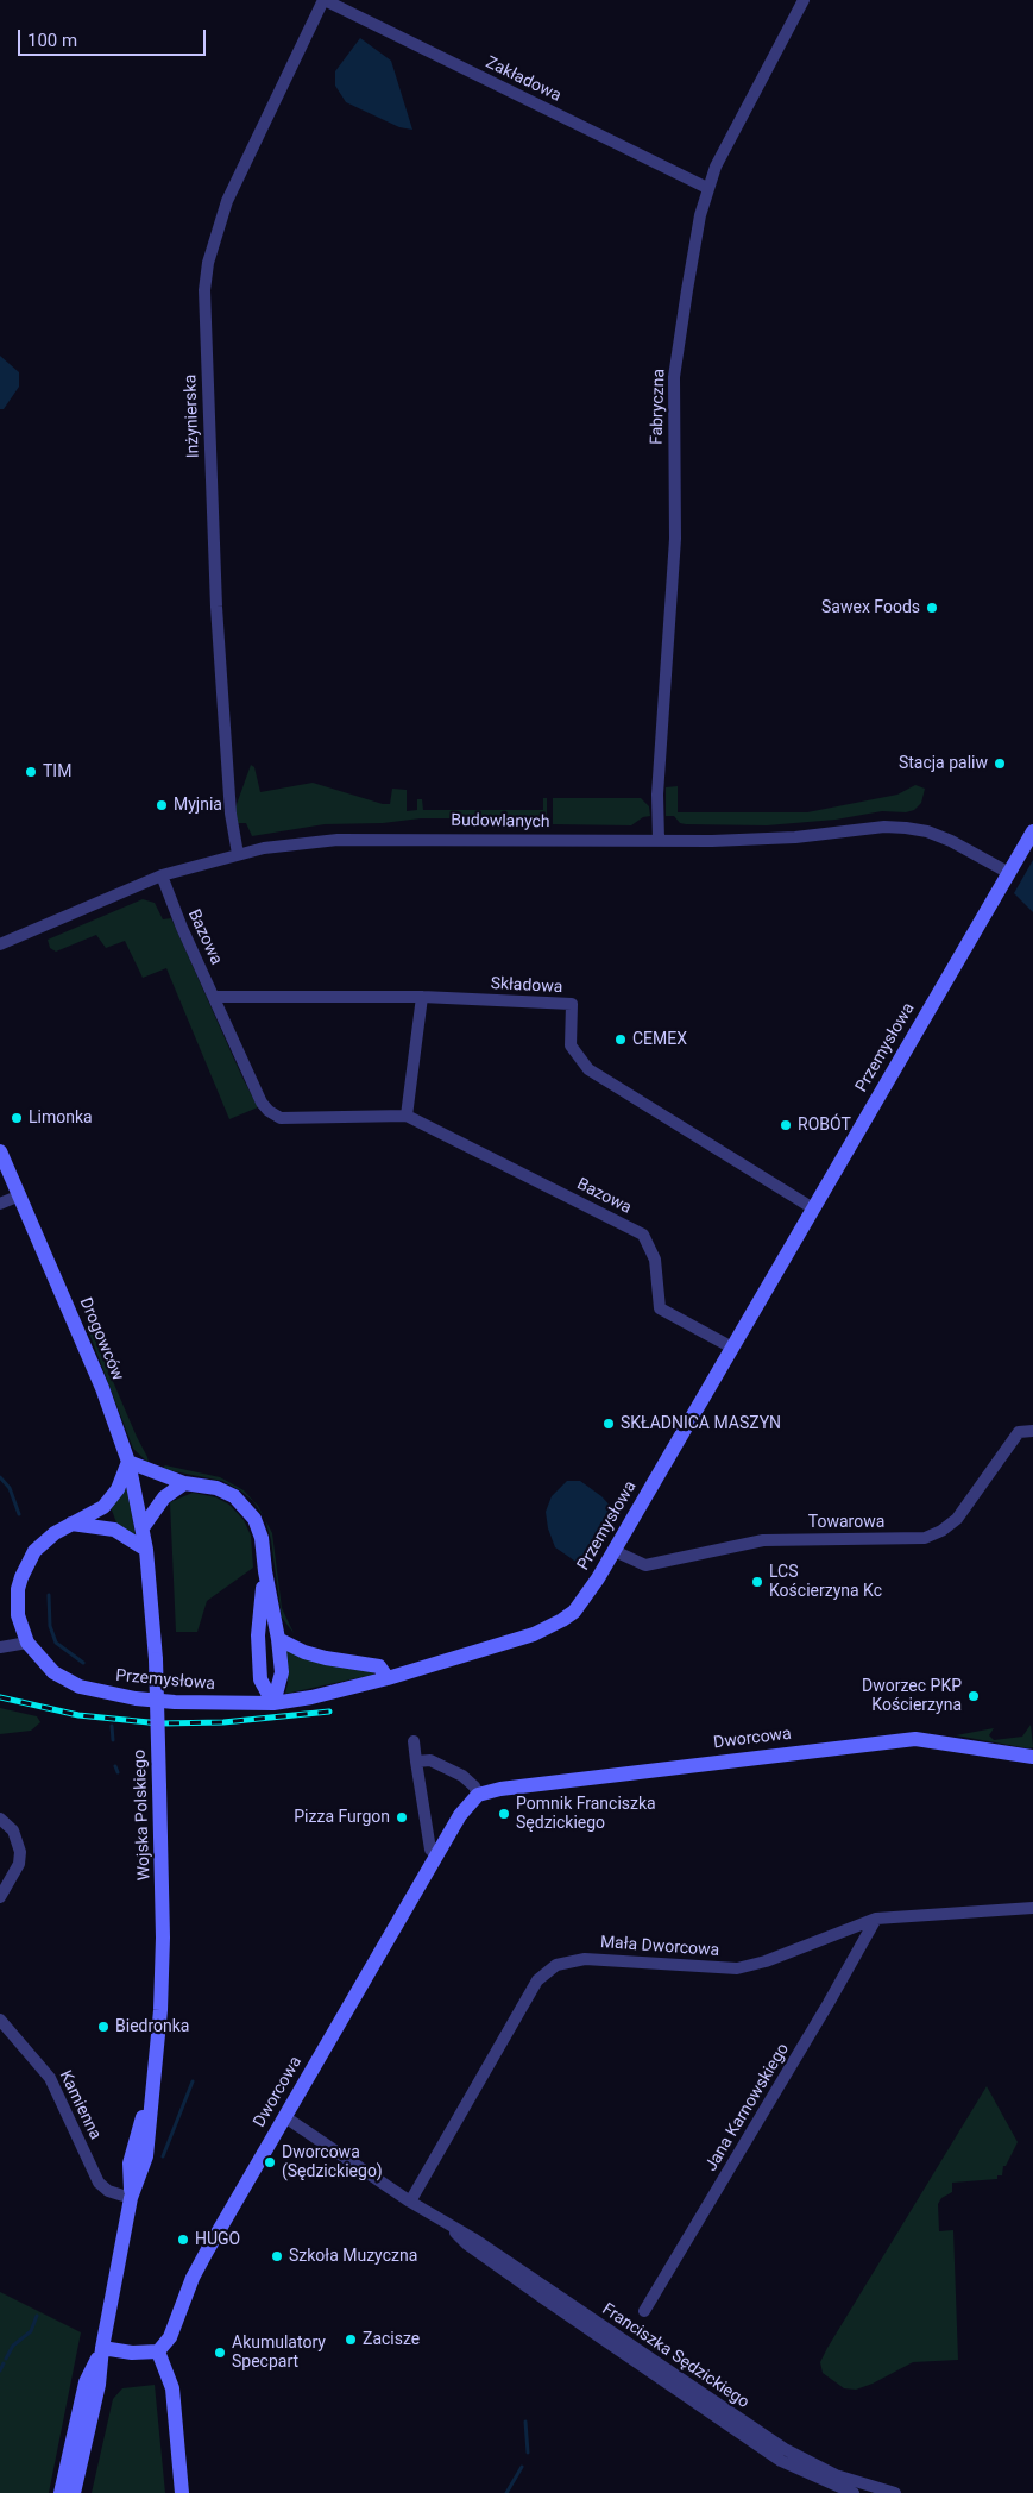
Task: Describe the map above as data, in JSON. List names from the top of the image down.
{
  "streets": {
    "main road": [
      "Przemysłowa",
      "Drogowców",
      "Dworcowa",
      "Wojska Polskiego"
    ],
    "street": [
      "Zakładowa",
      "Fabryczna",
      "Inżynierska",
      "Budowlanych",
      "Bazowa",
      "Składowa",
      "Towarowa",
      "Mała Dworcowa",
      "Kamienna",
      "Jana Karnowskiego",
      "Franciszka Sędzickiego"
    ]
  },
  "crossings": [
    ["Zakładowa", "Fabryczna"],
    ["Zakładowa", "Inżynierska"],
    ["Fabryczna", "Budowlanych"],
    ["Inżynierska", "Budowlanych"],
    ["Budowlanych", "Bazowa"],
    ["Budowlanych", "Przemysłowa"],
    ["Bazowa", "Składowa"],
    ["Bazowa", "Przemysłowa"],
    ["Składowa", "Przemysłowa"],
    ["Przemysłowa", "Drogowców"],
    ["Przemysłowa", "Towarowa"],
    ["Drogowców", "Wojska Polskiego"],
    ["Dworcowa", "Franciszka Sędzickiego"],
    ["Wojska Polskiego", "Kamienna"],
    ["Mała Dworcowa", "Jana Karnowskiego"],
    ["Mała Dworcowa", "Franciszka Sędzickiego"]
  ],
  "places": [
    "Sawex Foods",
    "Stacja paliw",
    "TIM",
    "Myjnia",
    "СEMEX",
    "Limonka",
    "ROBÓT",
    "SKŁADNICA MASZYN",
    "LCS Kościerzyna Kc",
    "Dworzec PKP Kościerzyna",
    "Pomnik Franciszka Sędzickiego",
    "Pizza Furgon",
    "Biedronka",
    "Dworcowa (Sędzickiego)",
    "HUGO",
    "Szkoła Muzyczna",
    "Zacisze",
    "Akumulatory Specpart"
  ],
  "scale_bar": "100 m"
}
